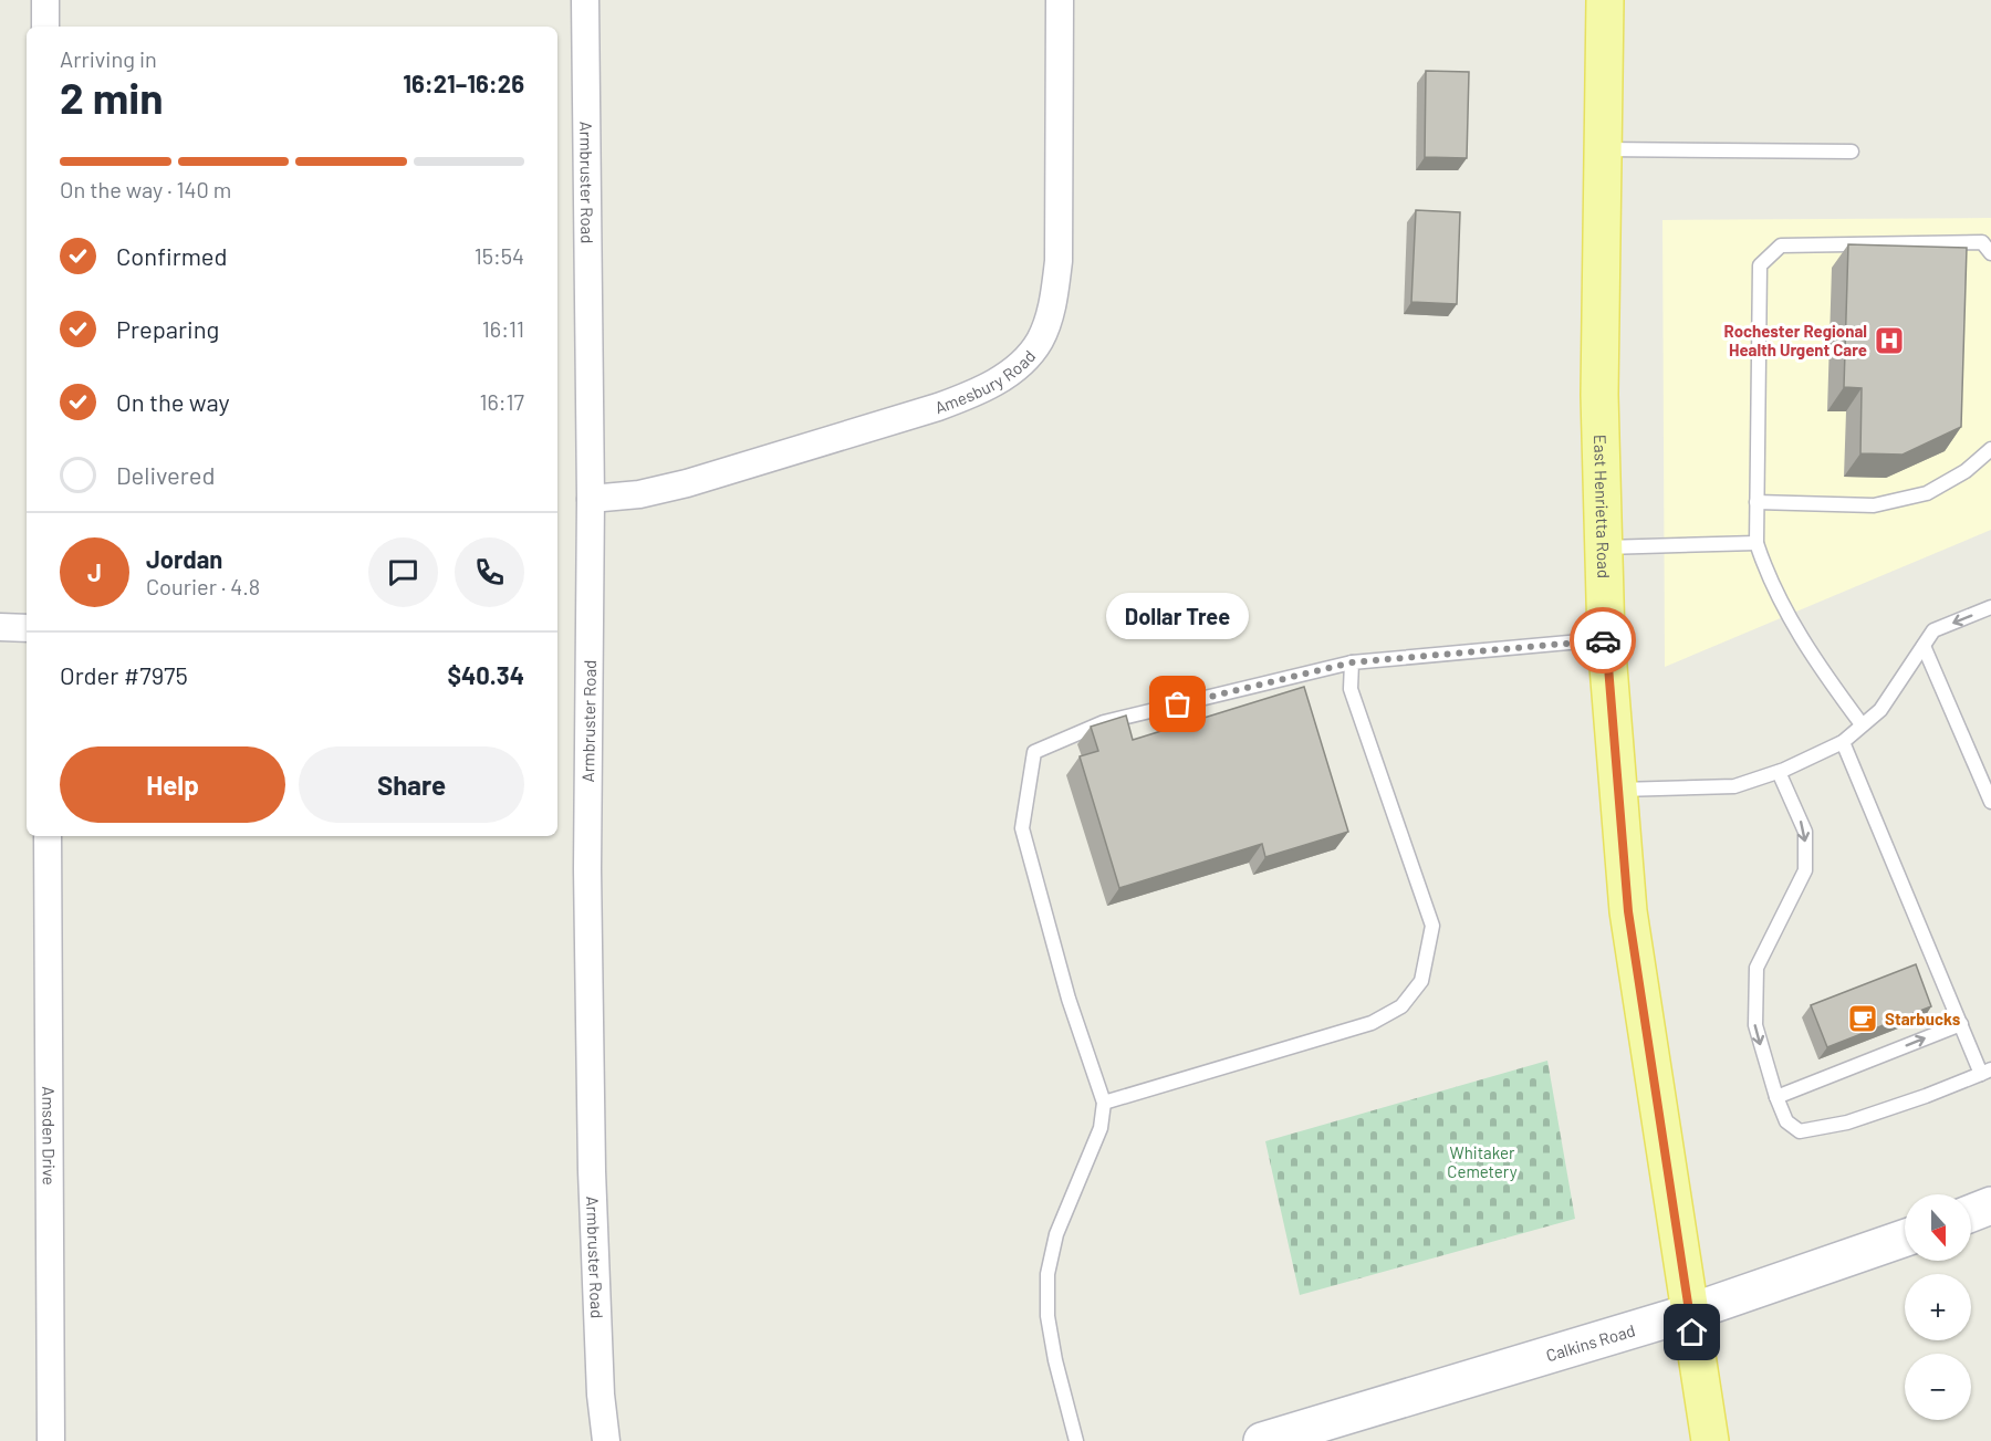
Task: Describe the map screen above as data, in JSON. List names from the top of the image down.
{
  "streets": {
    "main road": ["East Henrietta Road", "Calkins Road"],
    "street": ["Armbruster Road", "Amesbury Road", "Amsden Drive"]
  },
  "crossings": [
    ["Armbruster Road", "Amesbury Road"],
    ["East Henrietta Road", "Calkins Road"]
  ],
  "parks": ["Whitaker Cemetery"],
  "places": {
    "hospital": ["Rochester Regional Health Urgent Care"],
    "other": ["Dollar Tree"],
    "cafe": ["Starbucks"]
  },
  "north": "bottom",
  "page": {
    "heading": ["2 min", "Arriving in", "16:21–16:26"],
    "panel": [
      "Jordan",
      "Courier · 4.8",
      "Order #7975",
      "$40.34"
    ],
    "bar": "On the way · 140 m",
    "list": [
      ["Confirmed", "15:54"],
      ["Preparing", "16:11"],
      ["On the way", "16:17"],
      "Delivered"
    ],
    "round": "J",
    "bubble": "Dollar Tree",
    "buttons": ["Help", "Share"],
    "map_buttons": ["+", "−"]
  }
}
